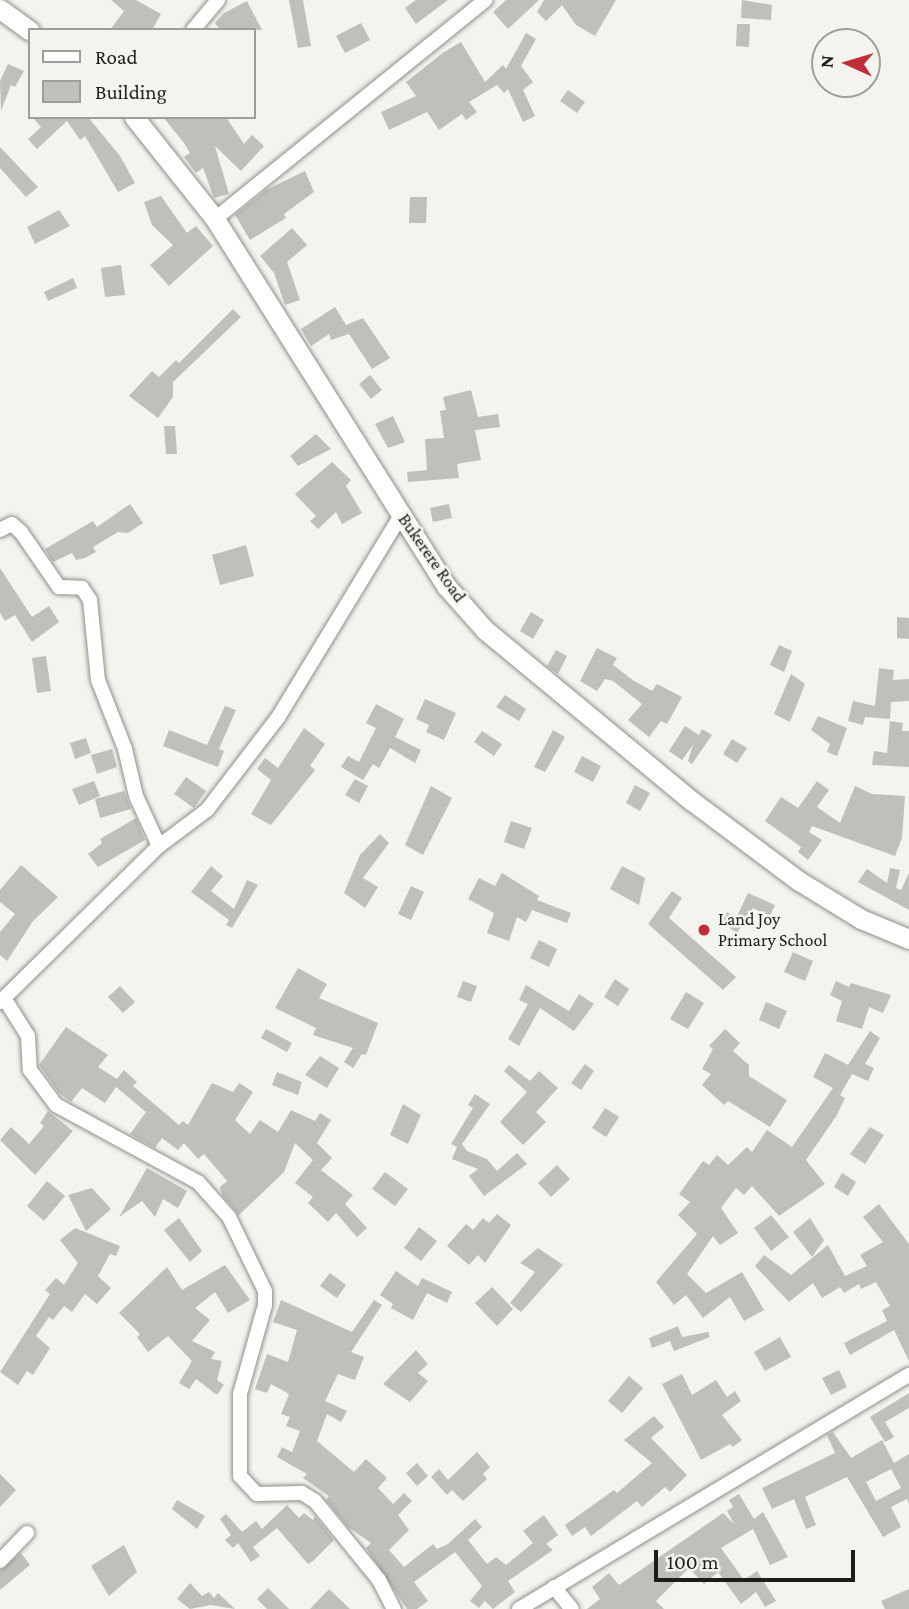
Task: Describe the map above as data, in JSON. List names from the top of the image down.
{
  "streets": {
    "street": ["Bukerere Road"]
  },
  "places": ["Land Joy Primary School"],
  "legend": ["Road", "Building"],
  "scale_bar": "100 m",
  "north": "left"
}
